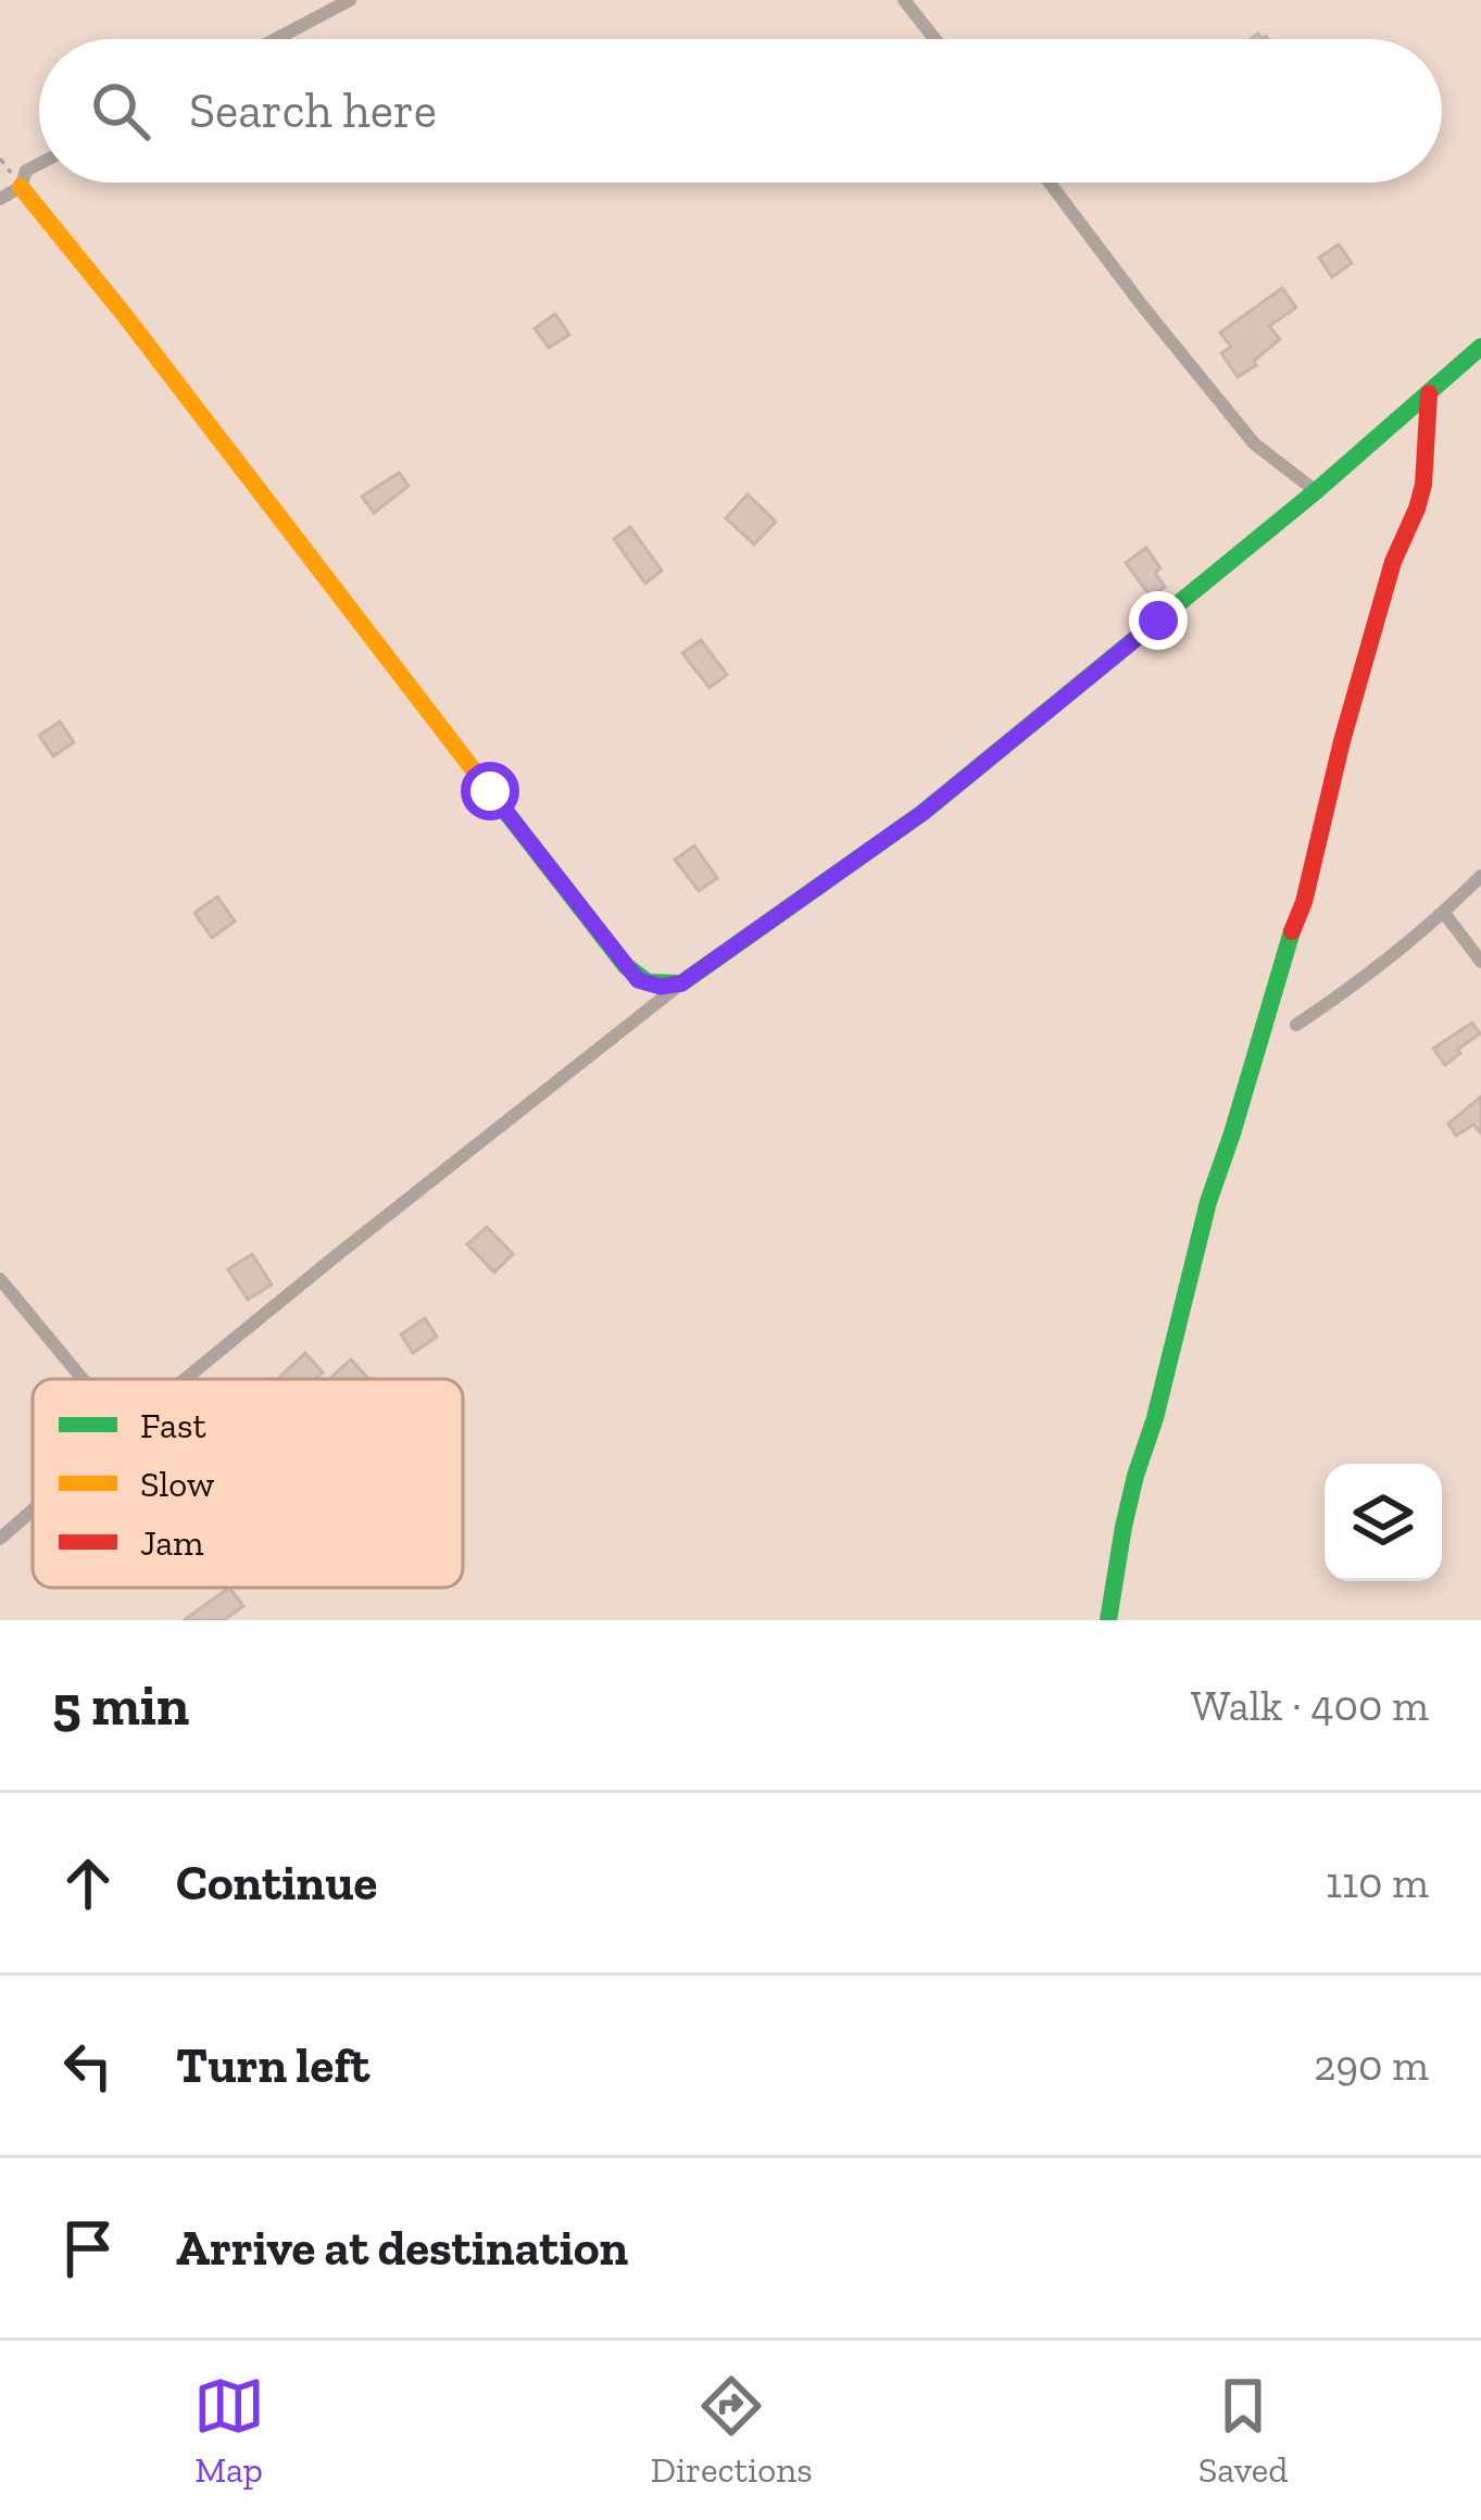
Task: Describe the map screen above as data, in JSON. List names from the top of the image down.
{
  "legend": ["Fast", "Slow", "Jam"],
  "page": {
    "search": "Search here",
    "heading": ["5 min", "Walk · 400 m"],
    "list": [
      ["Continue", "110 m"],
      ["Turn left", "290 m"],
      "Arrive at destination"
    ],
    "nav": ["Map", "Directions", "Saved"]
  }
}
